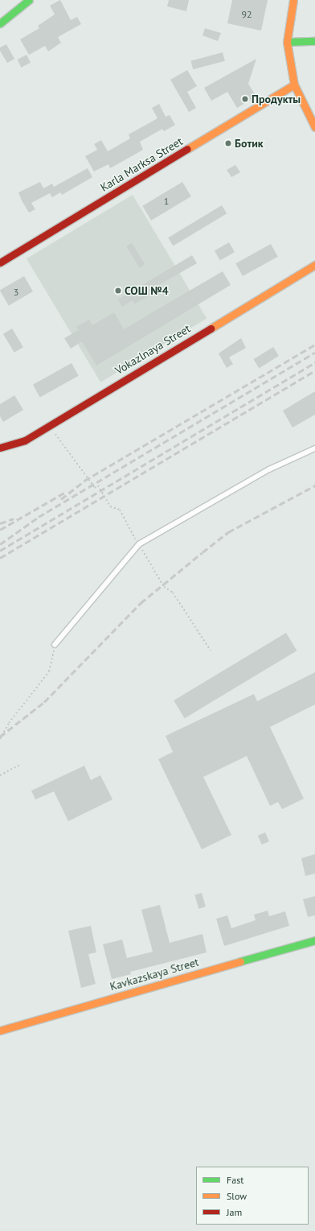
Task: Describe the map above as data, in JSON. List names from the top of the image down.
{
  "streets": {
    "street": ["Karla Marksa Street", "Vokazlnaya Street", "Kavkazskaya Street"]
  },
  "places": ["Продукты", "Ботик", "СОШ №4"],
  "house_numbers": ["92", "1", "3"],
  "legend": ["Fast", "Slow", "Jam"]
}
